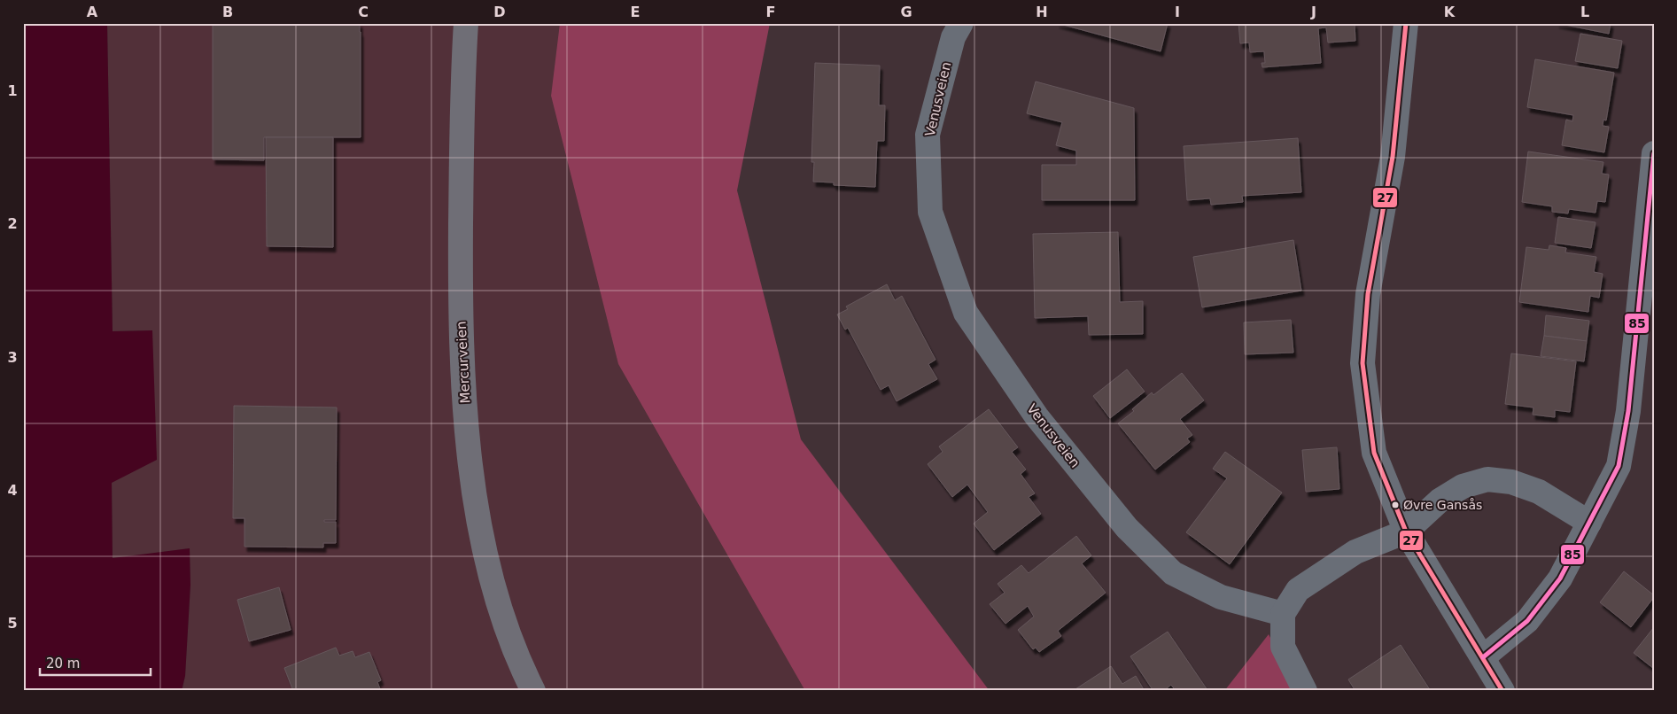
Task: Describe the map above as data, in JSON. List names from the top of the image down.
{
  "streets": {
    "main road": ["Mercurveien"],
    "street": ["Venusveien"]
  },
  "places": ["Øvre Gansås"],
  "lines": ["transit line 27", "transit line 85"],
  "scale_bar": "20 m",
  "grid": {
    "columns": [
      "A",
      "B",
      "C",
      "D",
      "E",
      "F",
      "G",
      "H",
      "I",
      "J",
      "K",
      "L"
    ],
    "rows": [
      "1",
      "2",
      "3",
      "4",
      "5"
    ]
  }
}
